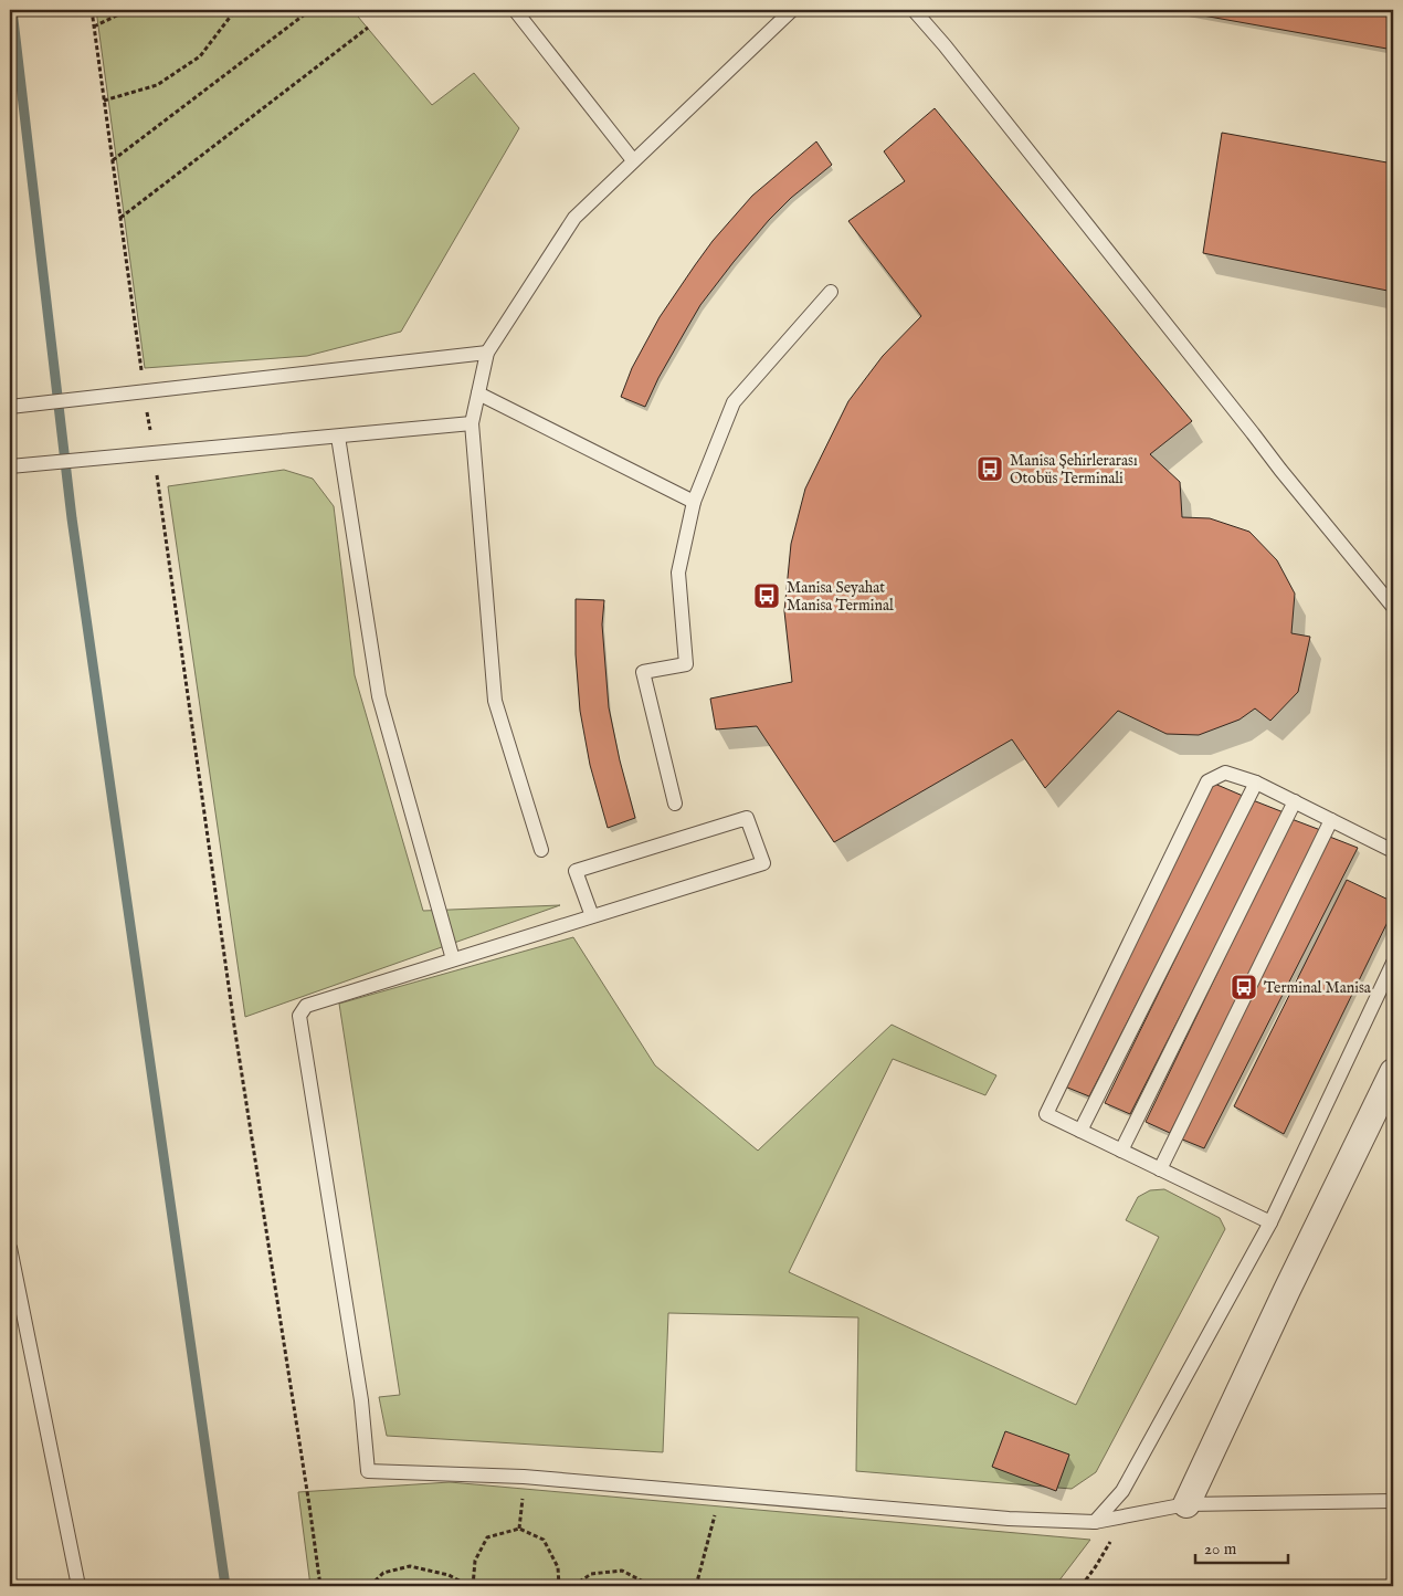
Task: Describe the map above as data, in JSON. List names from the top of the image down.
{
  "places": {
    "bus stop": ["Manisa Şehirlerarası Otobüs Terminali", "Manisa Seyahat Manisa Terminal", "Terminal Manisa"]
  },
  "scale_bar": "20 m"
}
